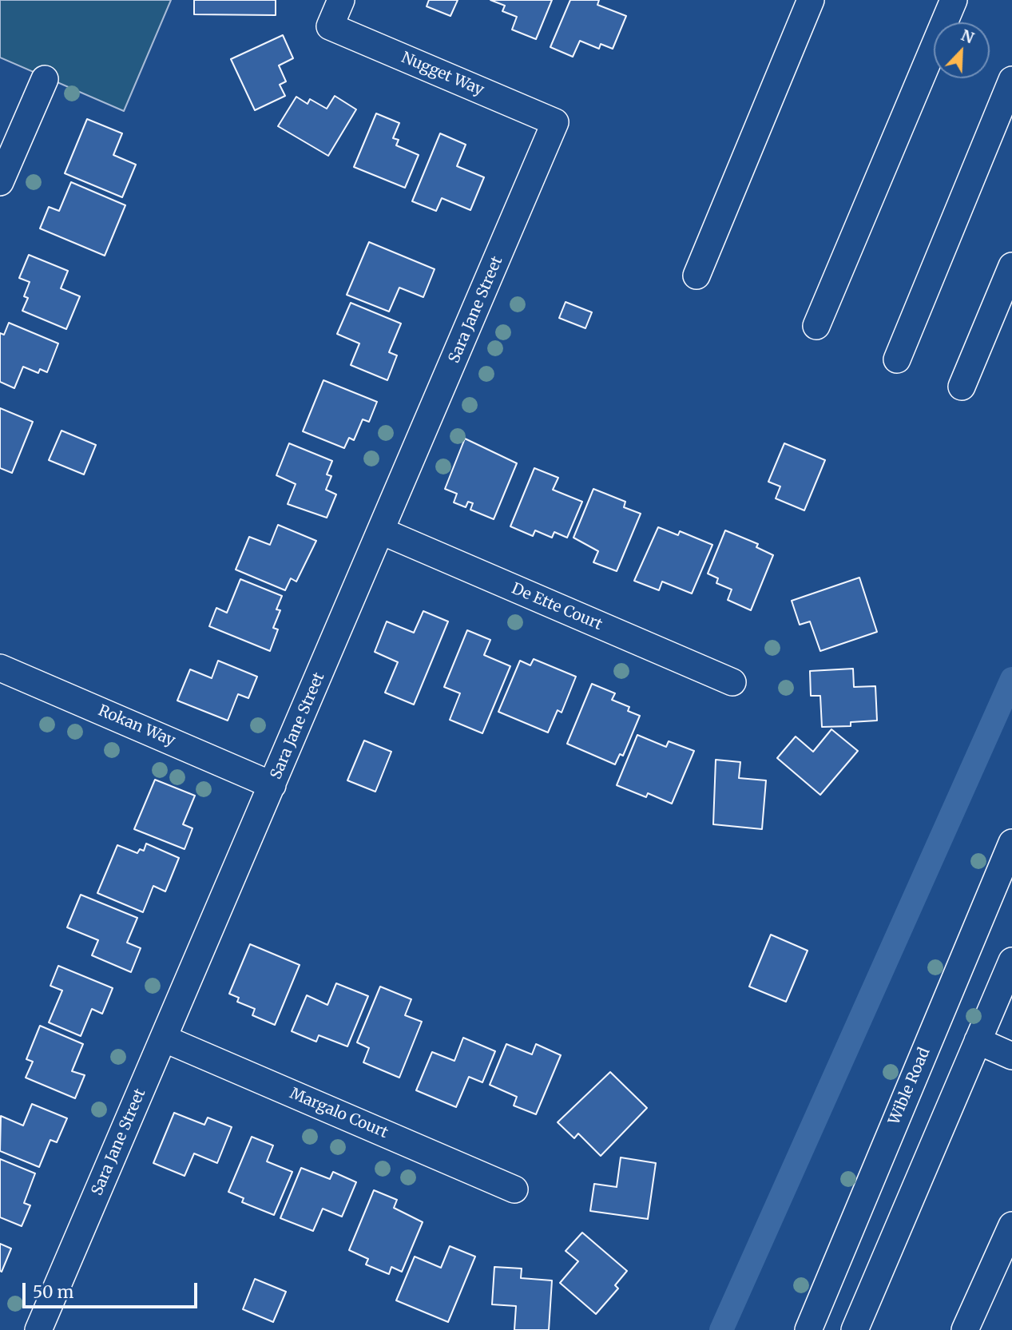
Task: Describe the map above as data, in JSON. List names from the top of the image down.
{
  "streets": {
    "street": [
      "Nugget Way",
      "Sara Jane Street",
      "De Ette Court",
      "Rokan Way",
      "Wible Road",
      "Margalo Court"
    ]
  },
  "crossings": [
    ["Nugget Way", "Sara Jane Street"],
    ["Sara Jane Street", "De Ette Court"],
    ["Sara Jane Street", "Rokan Way"],
    ["Sara Jane Street", "Margalo Court"]
  ],
  "scale_bar": "50 m",
  "north": "top right"
}
